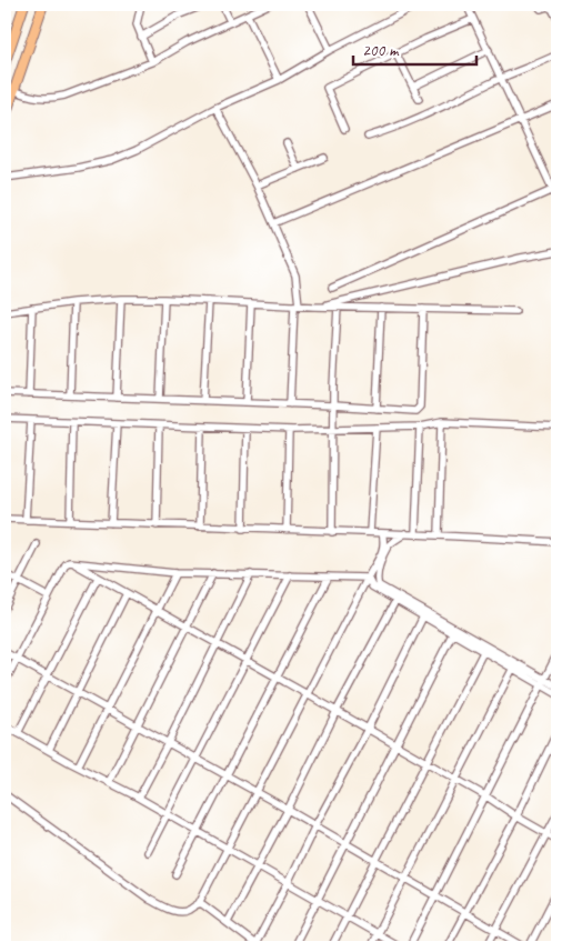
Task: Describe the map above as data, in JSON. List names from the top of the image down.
{
  "scale_bar": "200 m"
}
